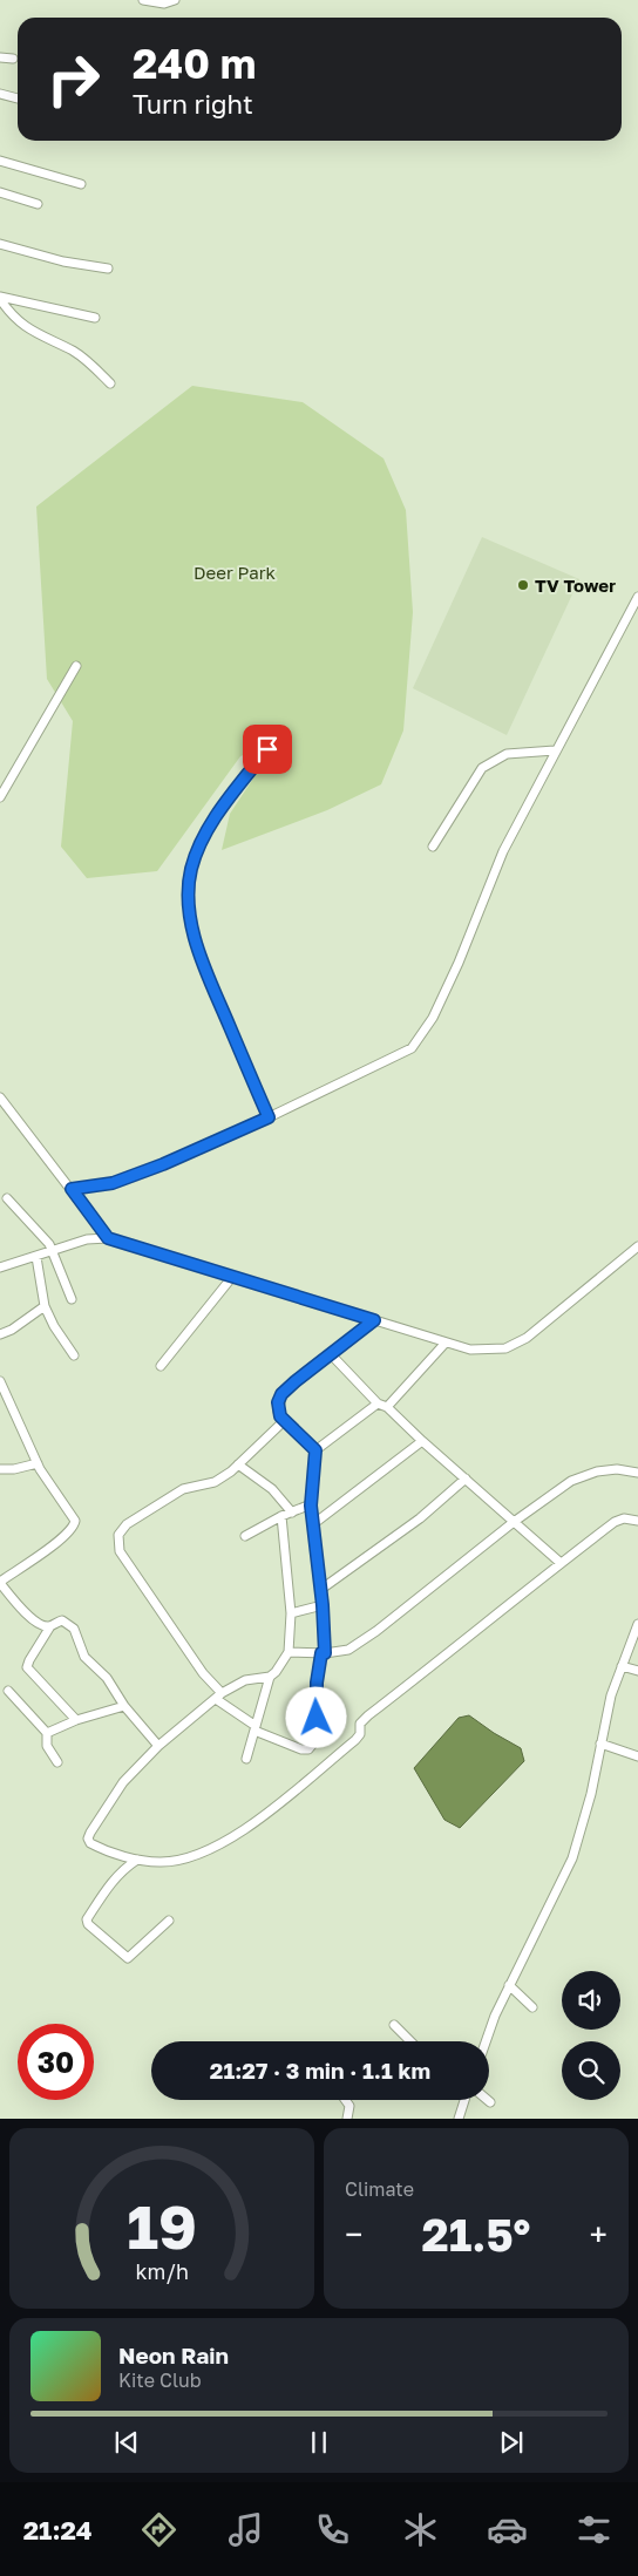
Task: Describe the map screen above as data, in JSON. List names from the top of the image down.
{
  "parks": ["Deer Park"],
  "places": ["TV Tower"],
  "page": {
    "turn": ["240 m", "Turn right"],
    "limit": "30",
    "trip": "21:27 · 3 min · 1.1 km",
    "tile": "Climate",
    "heat": ["−", "21.5°", "+"],
    "song": ["Neon Rain", "Kite Club"],
    "tabs": "21:24",
    "gauge": ["19", "km/h"]
  }
}
